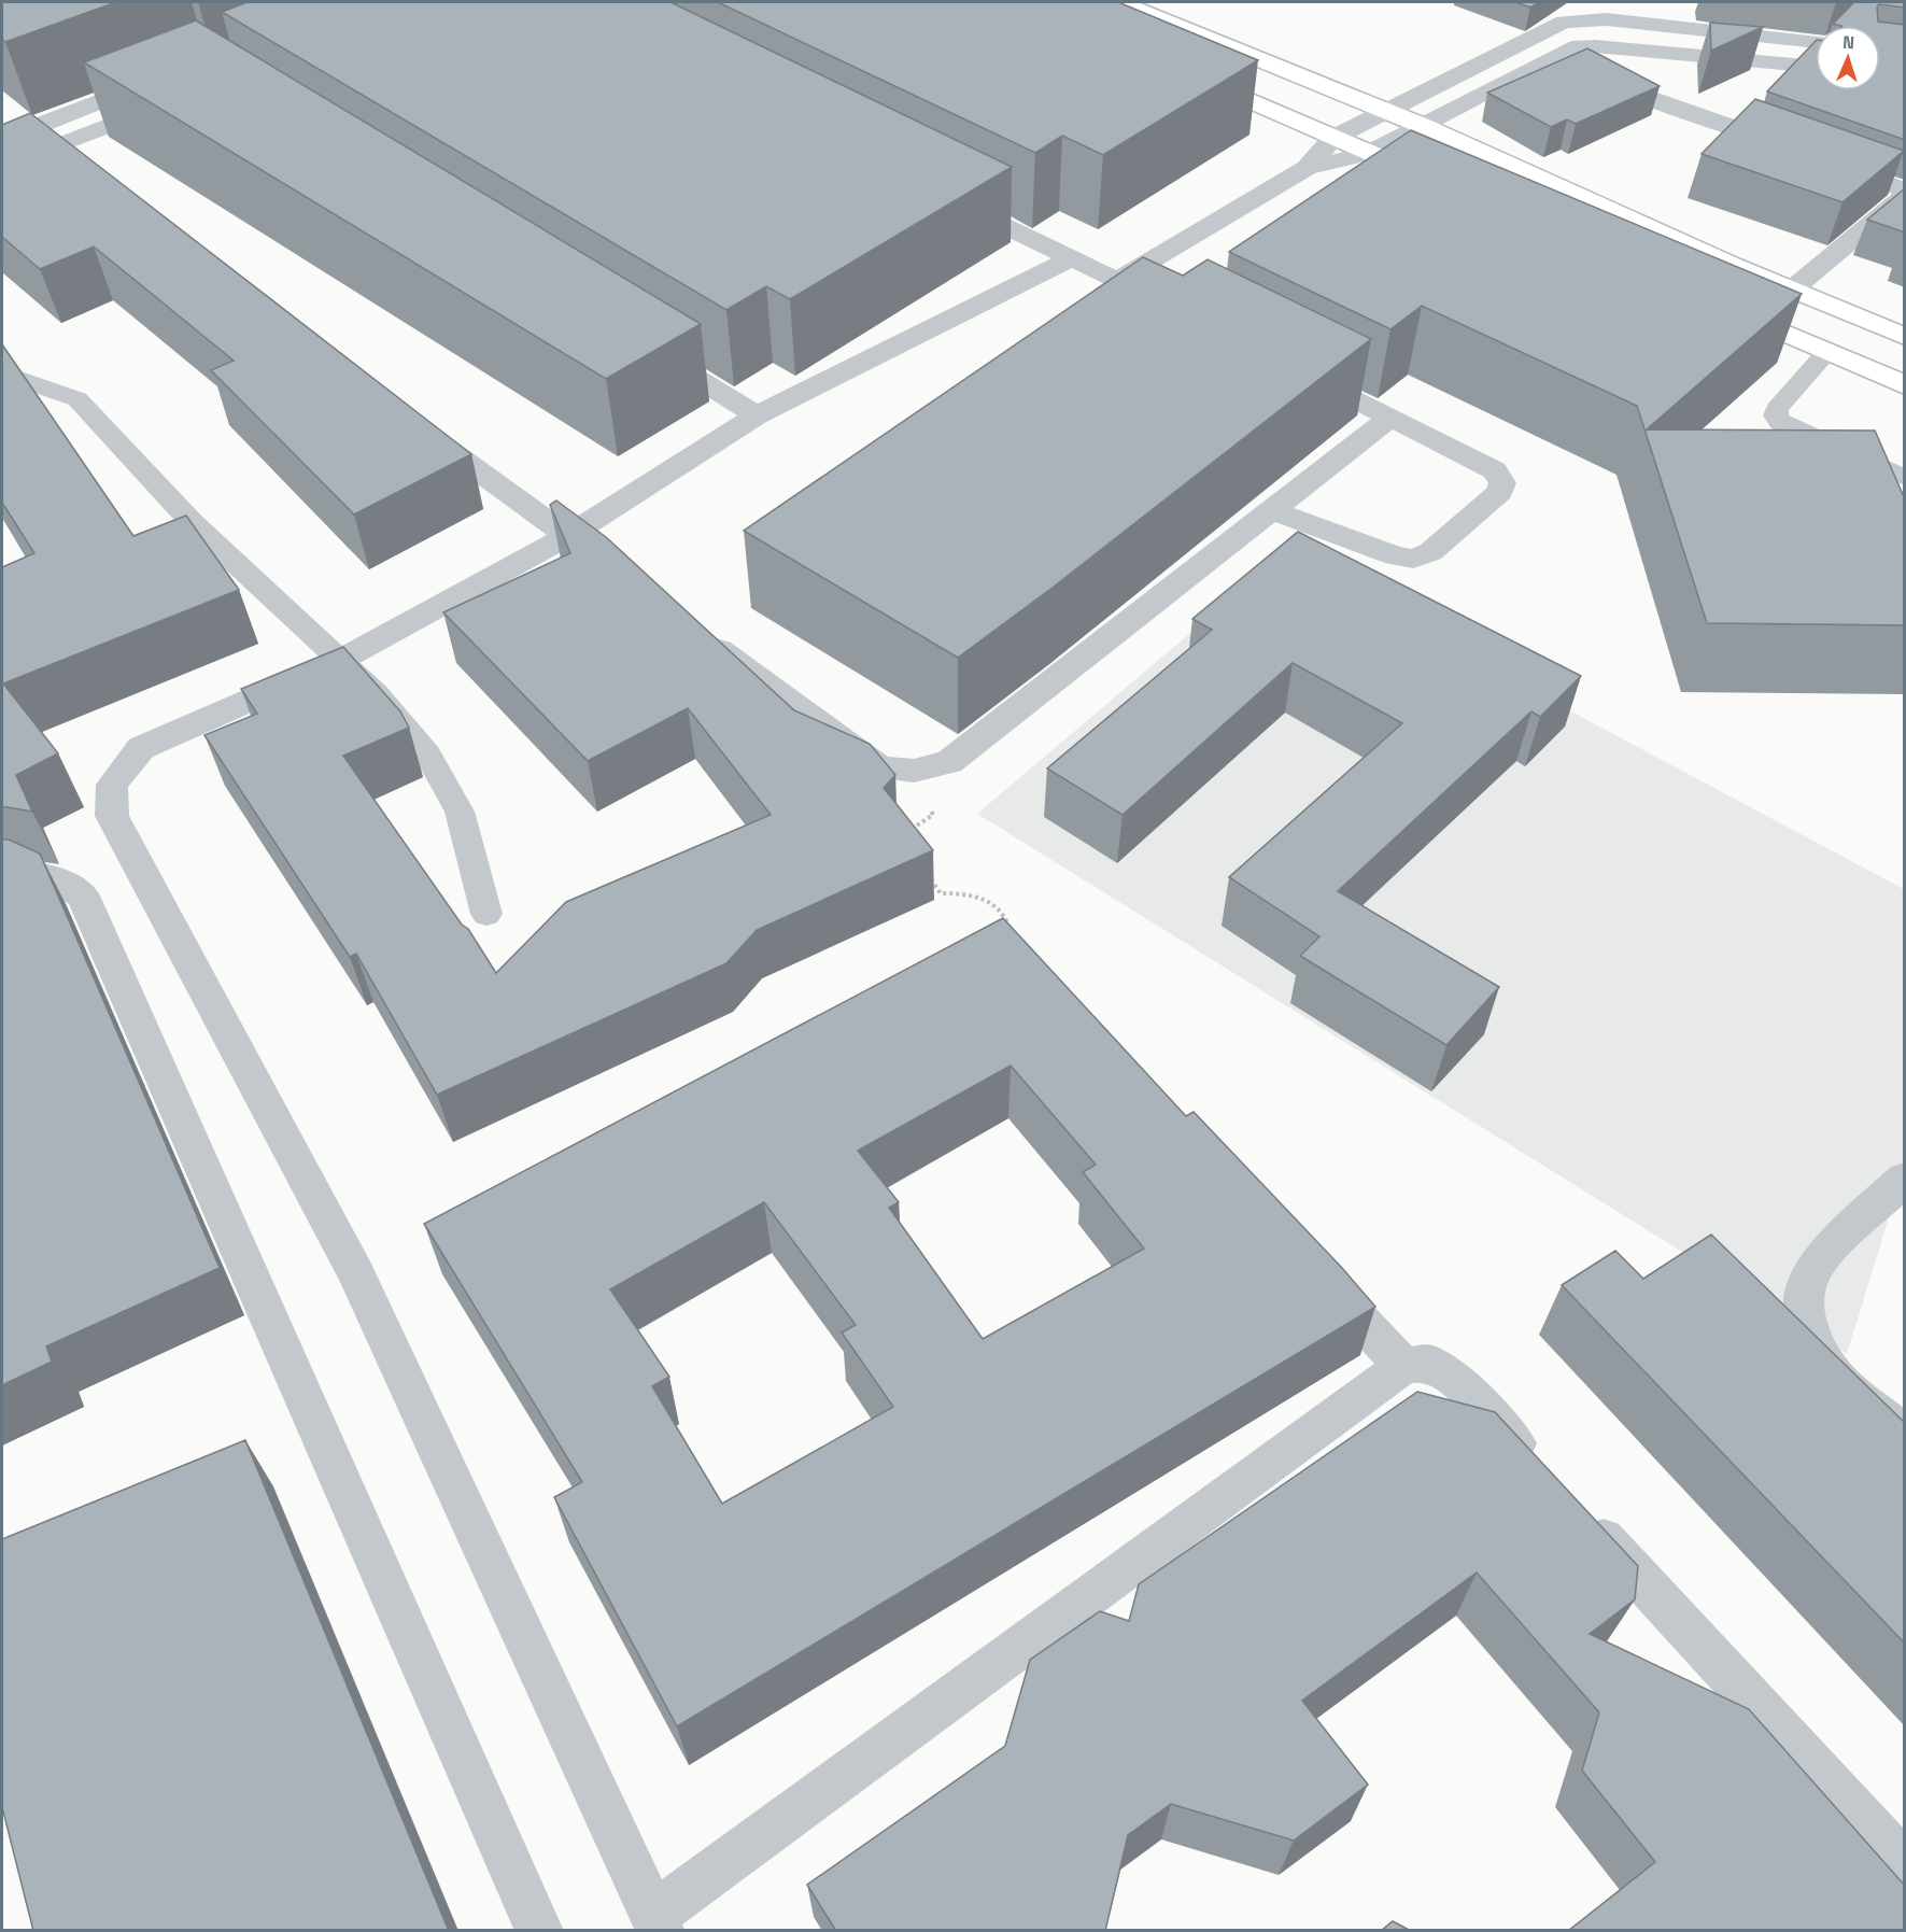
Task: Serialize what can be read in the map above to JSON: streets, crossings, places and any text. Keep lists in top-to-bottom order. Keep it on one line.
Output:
{"north":"top"}
